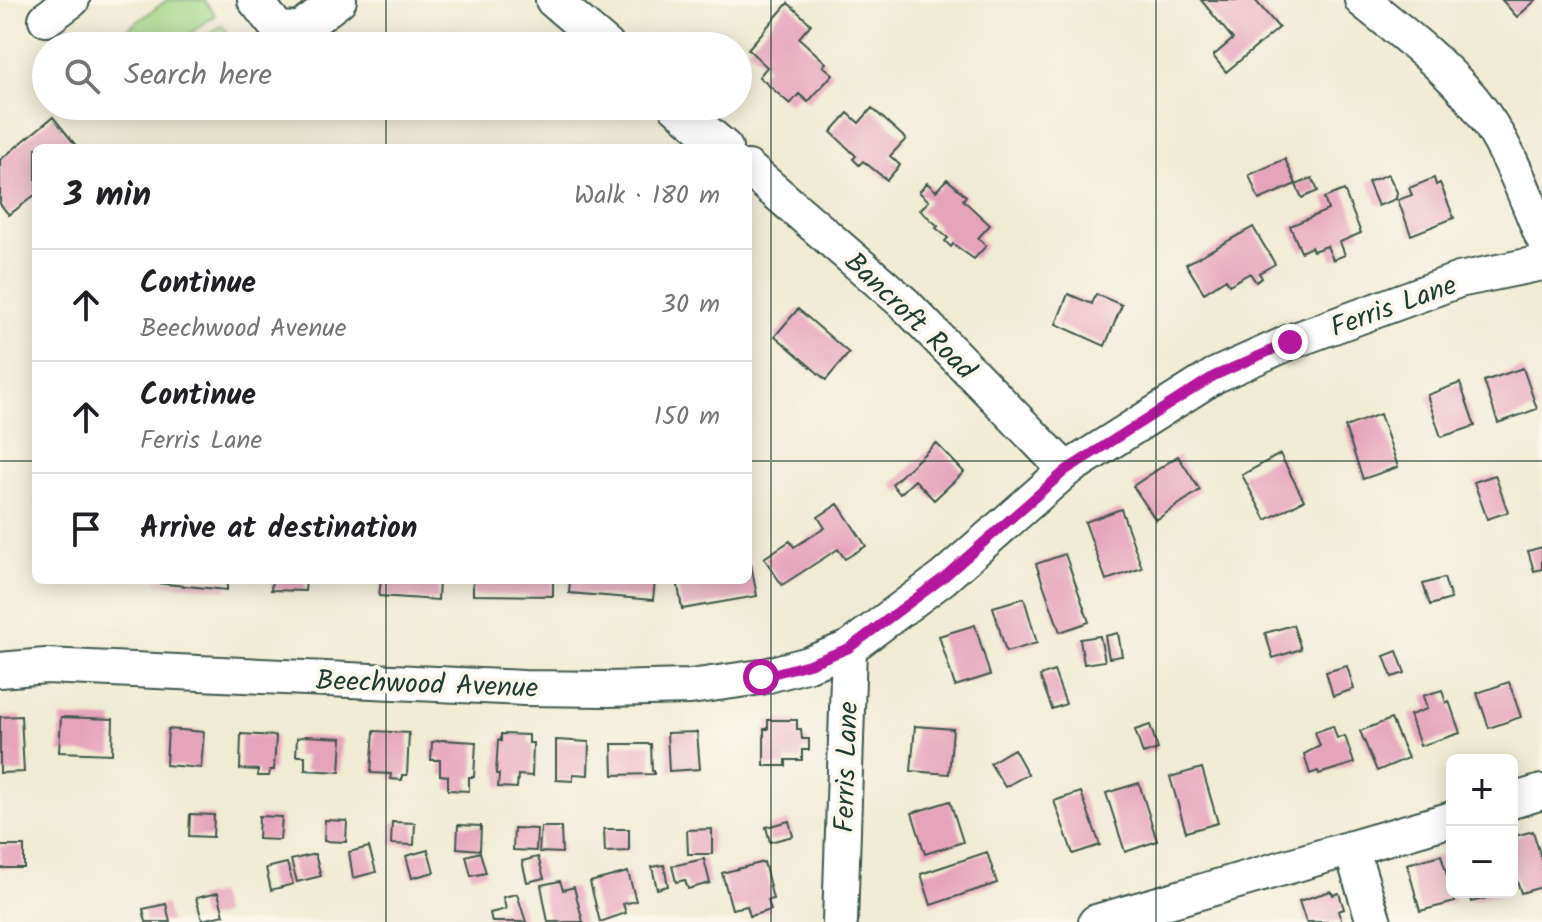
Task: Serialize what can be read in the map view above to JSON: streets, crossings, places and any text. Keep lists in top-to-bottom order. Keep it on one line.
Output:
{"streets":{"street":["Ferris Lane","Bancroft Road","Beechwood Avenue"]},"crossings":[["Ferris Lane","Bancroft Road"],["Ferris Lane","Beechwood Avenue"]],"page":{"search":"Search here","heading":["3 min","Walk · 180 m"],"list":[["Continue","Beechwood Avenue","30 m"],["Continue","Ferris Lane","150 m"],"Arrive at destination"],"map_buttons":["+","−"]}}
